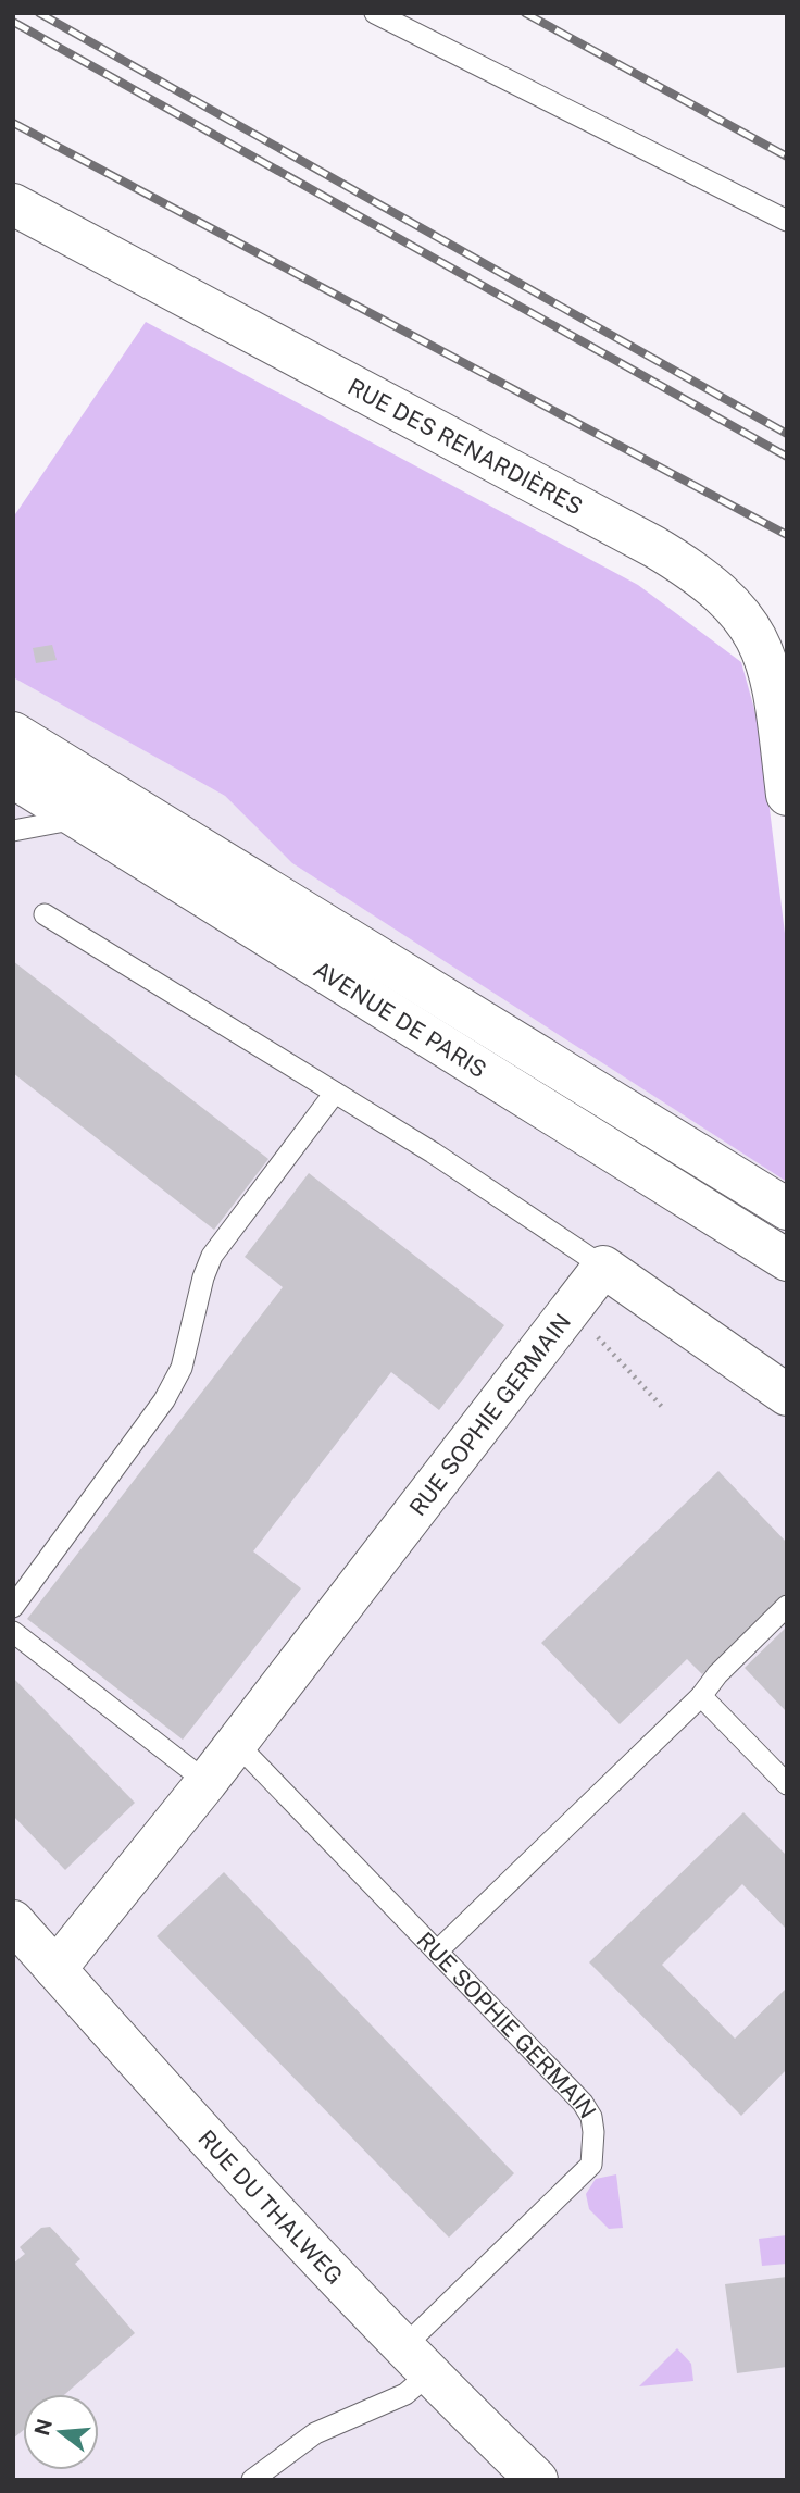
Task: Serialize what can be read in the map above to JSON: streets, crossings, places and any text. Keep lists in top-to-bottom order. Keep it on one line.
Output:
{"streets":{"street":["RUE DES RENARDIÈRES","AVENUE DE PARIS","RUE SOPHIE GERMAIN","RUE DU THALWEG"]},"crossings":[["RUE SOPHIE GERMAIN","RUE DU THALWEG"]],"north":"left"}
